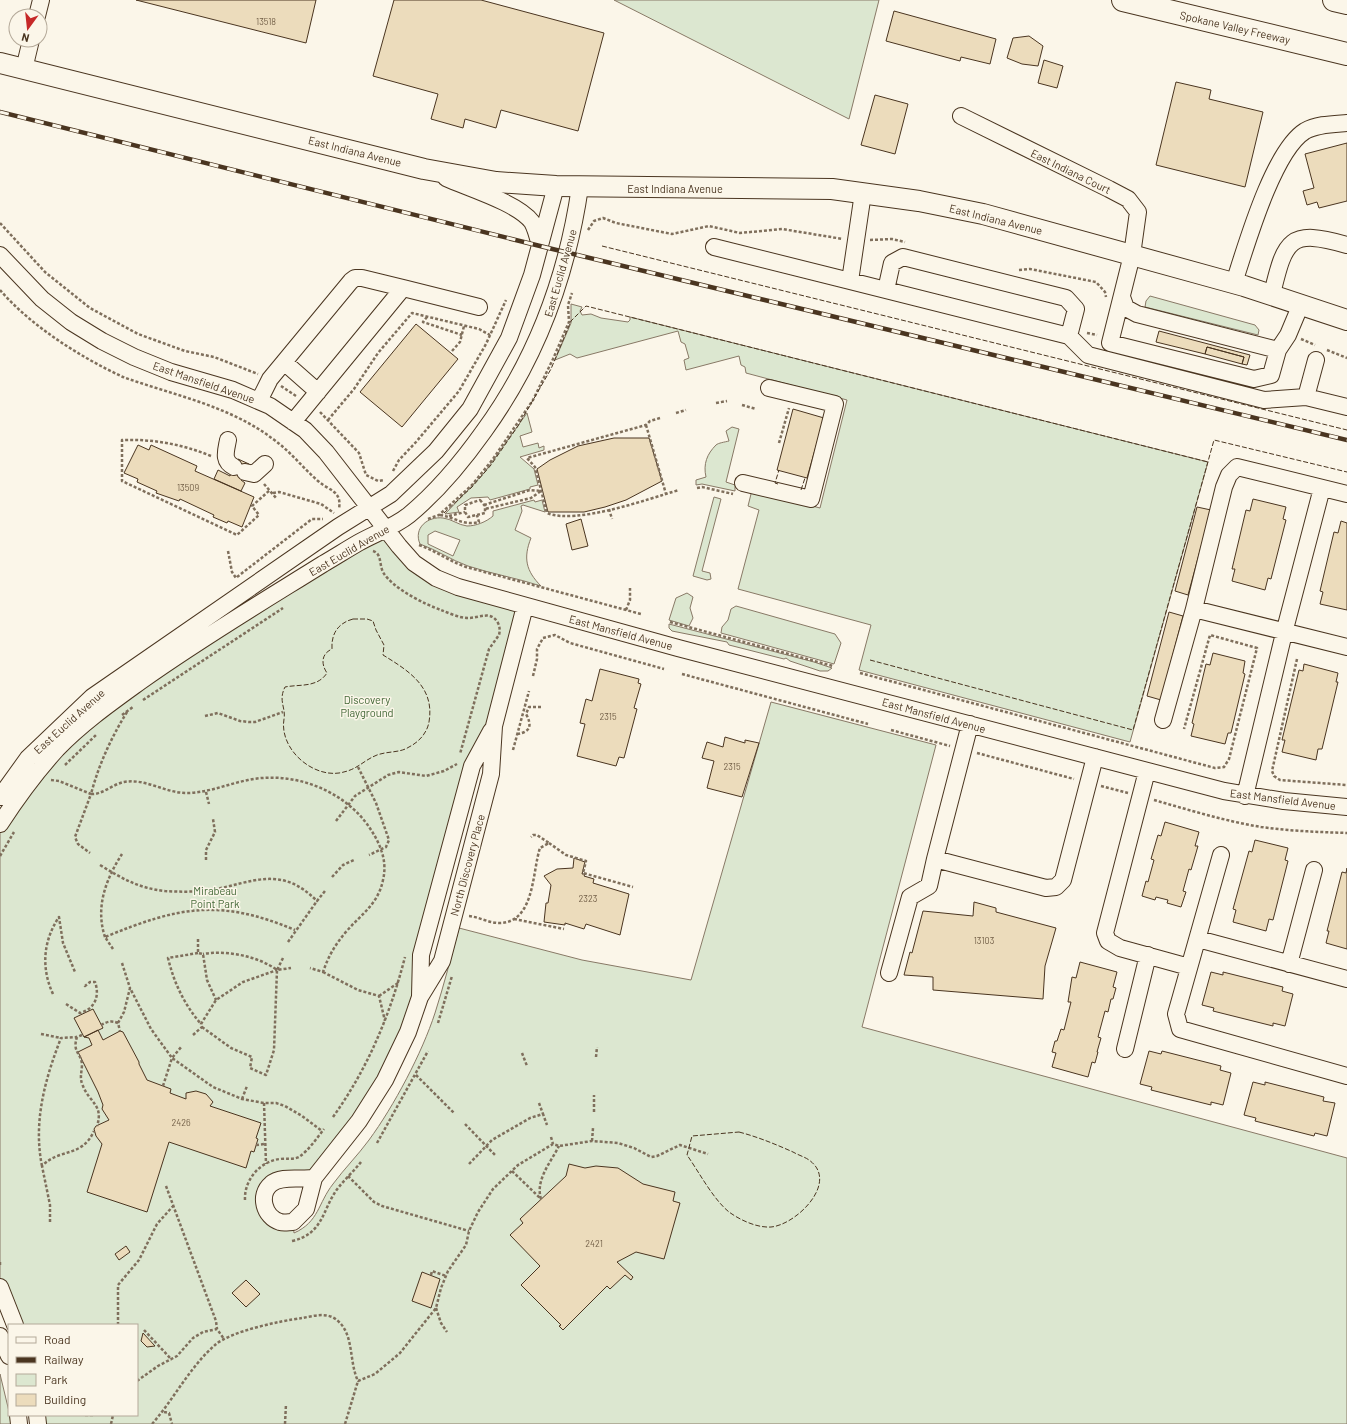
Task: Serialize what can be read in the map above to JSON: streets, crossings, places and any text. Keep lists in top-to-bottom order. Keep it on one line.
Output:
{"streets":{"highway":["Spokane Valley Freeway"],"main road":["East Indiana Avenue"],"street":["East Indiana Court","East Euclid Avenue","East Mansfield Avenue","North Discovery Place"]},"crossings":[["East Indiana Avenue","East Indiana Court"],["East Indiana Avenue","East Euclid Avenue"],["East Euclid Avenue","East Mansfield Avenue"],["East Mansfield Avenue","North Discovery Place"]],"parks":["Discovery Playground","Mirabeau Point Park"],"house_numbers":["13518","13509","2315","2315","2323","13103","2426","2421"],"legend":["Road","Railway","Park","Building"],"north":"bottom"}
